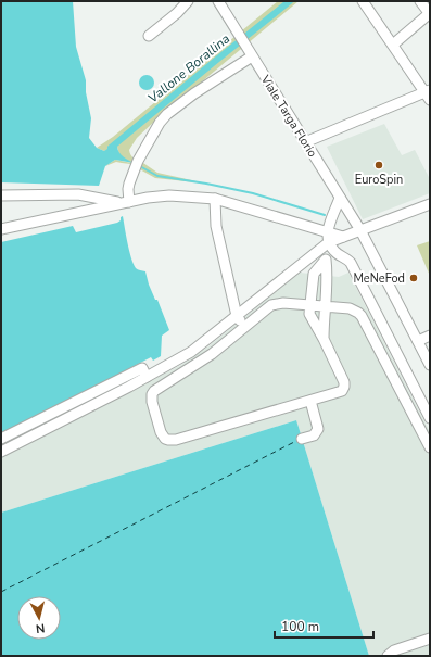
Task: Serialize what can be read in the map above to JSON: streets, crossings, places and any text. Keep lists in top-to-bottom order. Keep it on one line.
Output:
{"streets":{"street":["Viale Targa Florio"]},"water":["Vallone Borallina"],"places":["EuroSpin","MeNeFod"],"scale_bar":"100 m","north":"bottom"}
